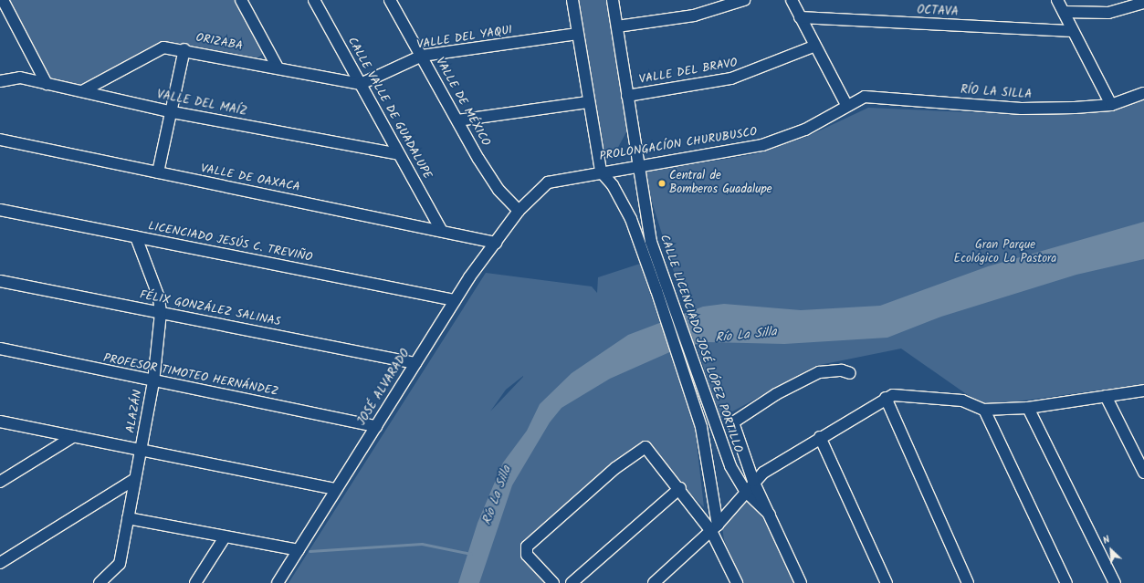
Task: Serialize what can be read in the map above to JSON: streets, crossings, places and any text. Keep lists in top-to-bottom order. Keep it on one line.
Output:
{"streets":{"street":["OCTAVA","VALLE DEL YAQUI","ORIZABA","VALLE DEL BRAVO","RÍO LA SILLA","VALLE DE MÉXICO","VALLE DEL MAÍZ","CALLE VALLE DE GUADALUPE","PROLONGACÍON CHURUBUSCO","VALLE DE OAXACA","LICENCIADO JESÚS C. TREVIÑO","FÉLIX GONZÁLEZ SALINAS","CALLE LICENCIADO JOSÉ LÓPEZ PORTILLO","PROFESOR TIMOTEO HERNÁNDEZ","JOSÉ ALVARADO","ALAZÁN"]},"crossings":[["VALLE DEL YAQUI","ORIZABA"],["VALLE DEL YAQUI","VALLE DE MÉXICO"],["VALLE DEL YAQUI","CALLE VALLE DE GUADALUPE"],["ORIZABA","VALLE DEL MAÍZ"],["ORIZABA","CALLE VALLE DE GUADALUPE"],["VALLE DEL BRAVO","CALLE LICENCIADO JOSÉ LÓPEZ PORTILLO"],["RÍO LA SILLA","PROLONGACÍON CHURUBUSCO"],["VALLE DE MÉXICO","PROLONGACÍON CHURUBUSCO"],["VALLE DE MÉXICO","JOSÉ ALVARADO"],["VALLE DEL MAÍZ","CALLE VALLE DE GUADALUPE"],["CALLE VALLE DE GUADALUPE","VALLE DE OAXACA"],["PROLONGACÍON CHURUBUSCO","CALLE LICENCIADO JOSÉ LÓPEZ PORTILLO"],["PROLONGACÍON CHURUBUSCO","JOSÉ ALVARADO"],["VALLE DE OAXACA","JOSÉ ALVARADO"],["LICENCIADO JESÚS C. TREVIÑO","JOSÉ ALVARADO"],["LICENCIADO JESÚS C. TREVIÑO","ALAZÁN"],["FÉLIX GONZÁLEZ SALINAS","JOSÉ ALVARADO"],["FÉLIX GONZÁLEZ SALINAS","ALAZÁN"],["PROFESOR TIMOTEO HERNÁNDEZ","JOSÉ ALVARADO"],["PROFESOR TIMOTEO HERNÁNDEZ","ALAZÁN"]],"water":["Río La Silla"],"parks":["Gran Parque Ecológico La Pastora"],"places":["Central de Bomberos Guadalupe"],"north":"top left"}
